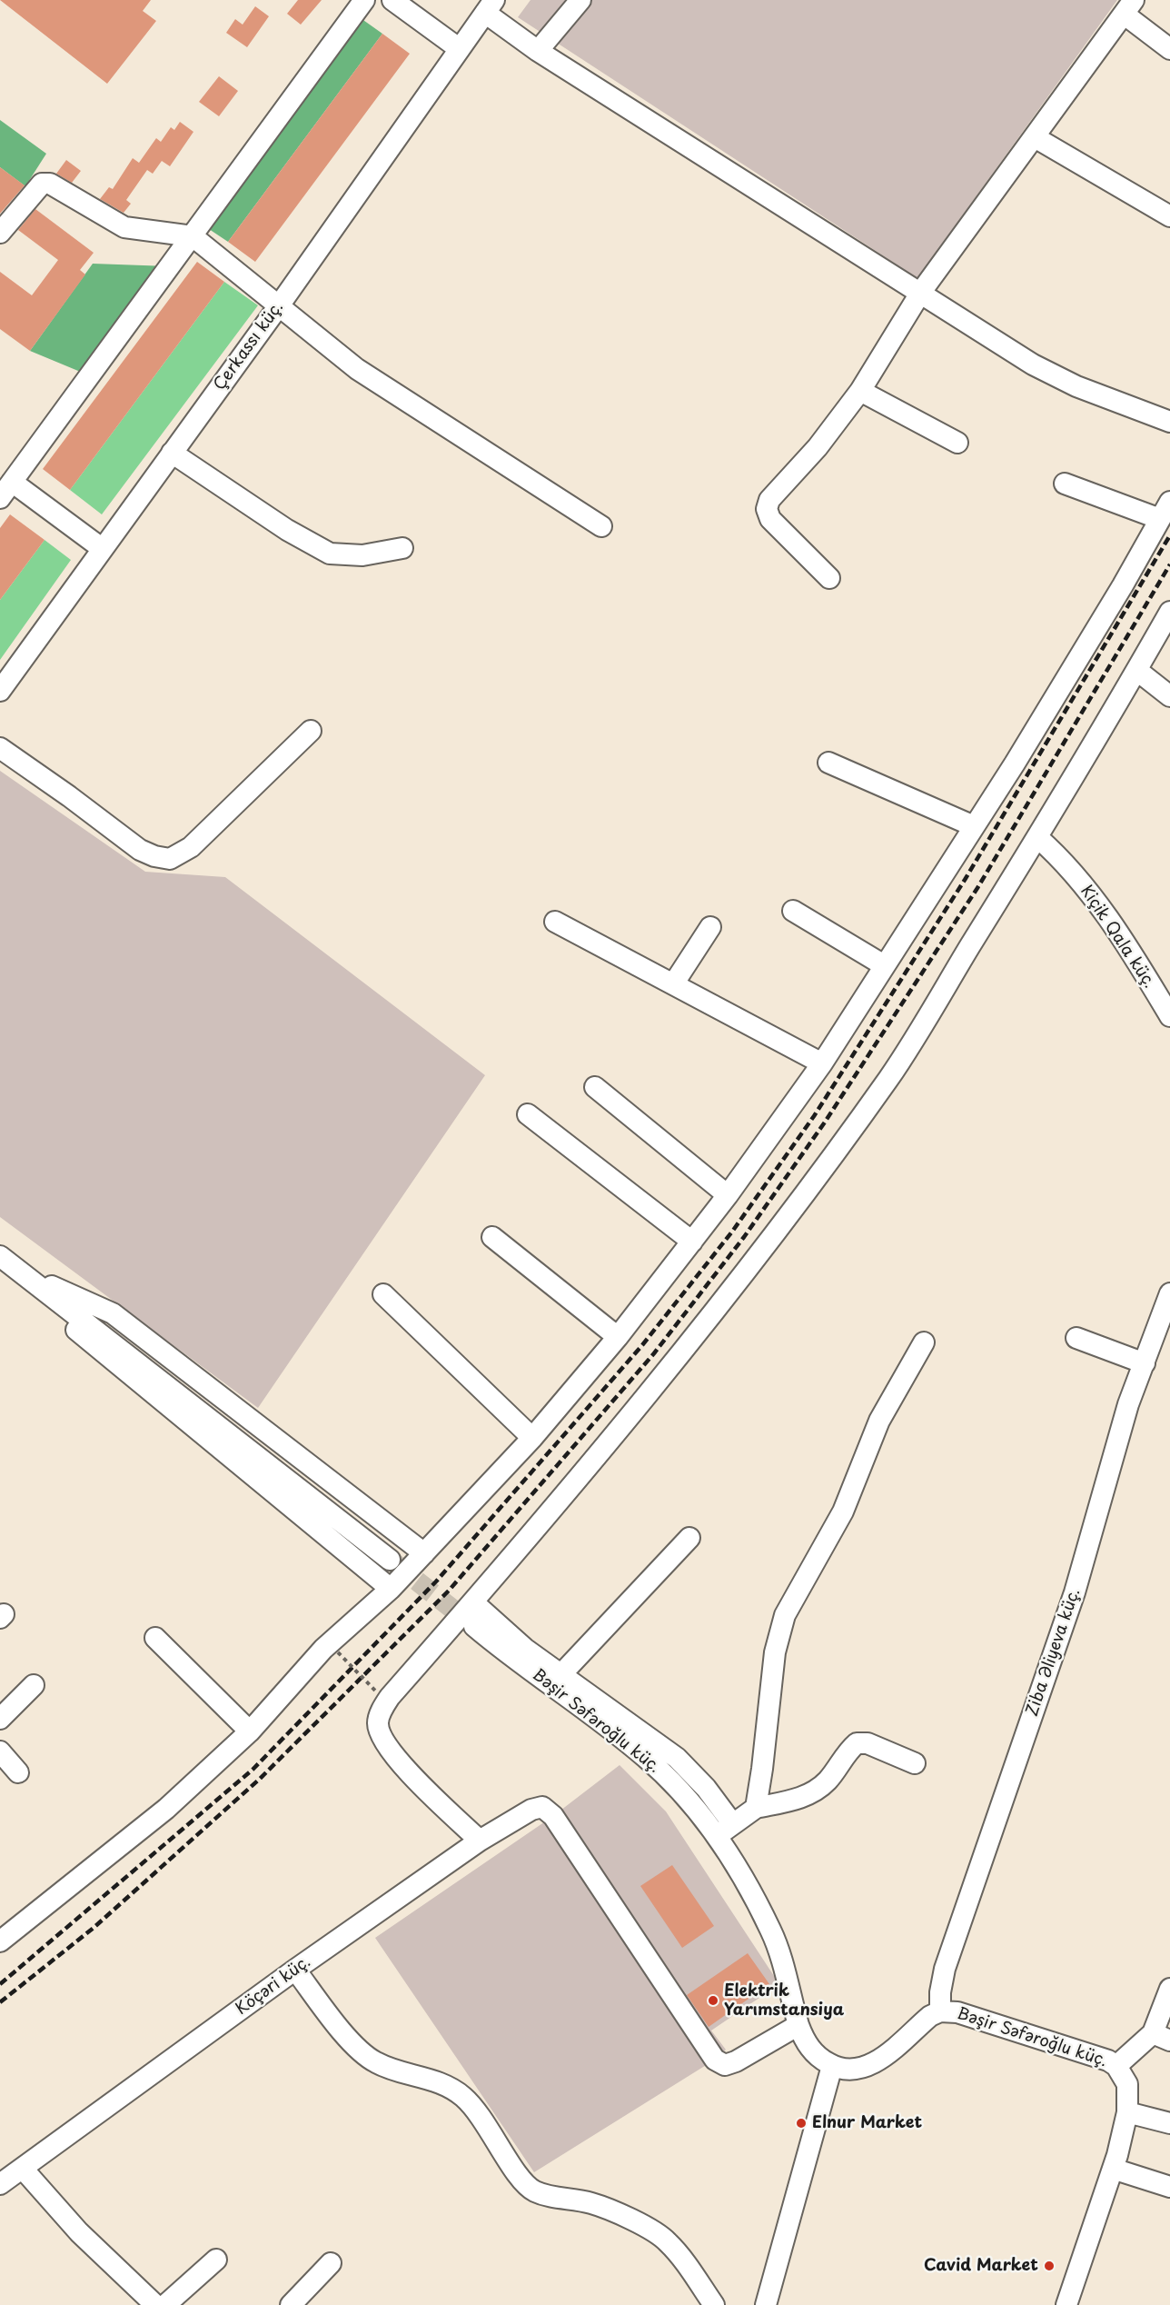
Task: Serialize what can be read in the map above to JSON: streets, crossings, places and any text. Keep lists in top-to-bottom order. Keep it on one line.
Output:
{"streets":{"street":["Çerkassı küç.","Kiçik Qala küç.","Ziba Əliyeva küç.","Bəşir Səfəroğlu küç.","Köçəri küç."]},"crossings":[["Ziba Əliyeva küç.","Bəşir Səfəroğlu küç."],["Bəşir Səfəroğlu küç.","Köçəri küç."]],"places":["Elektrik Yarımstansiya","Elnur Market","Cavid Market"]}
